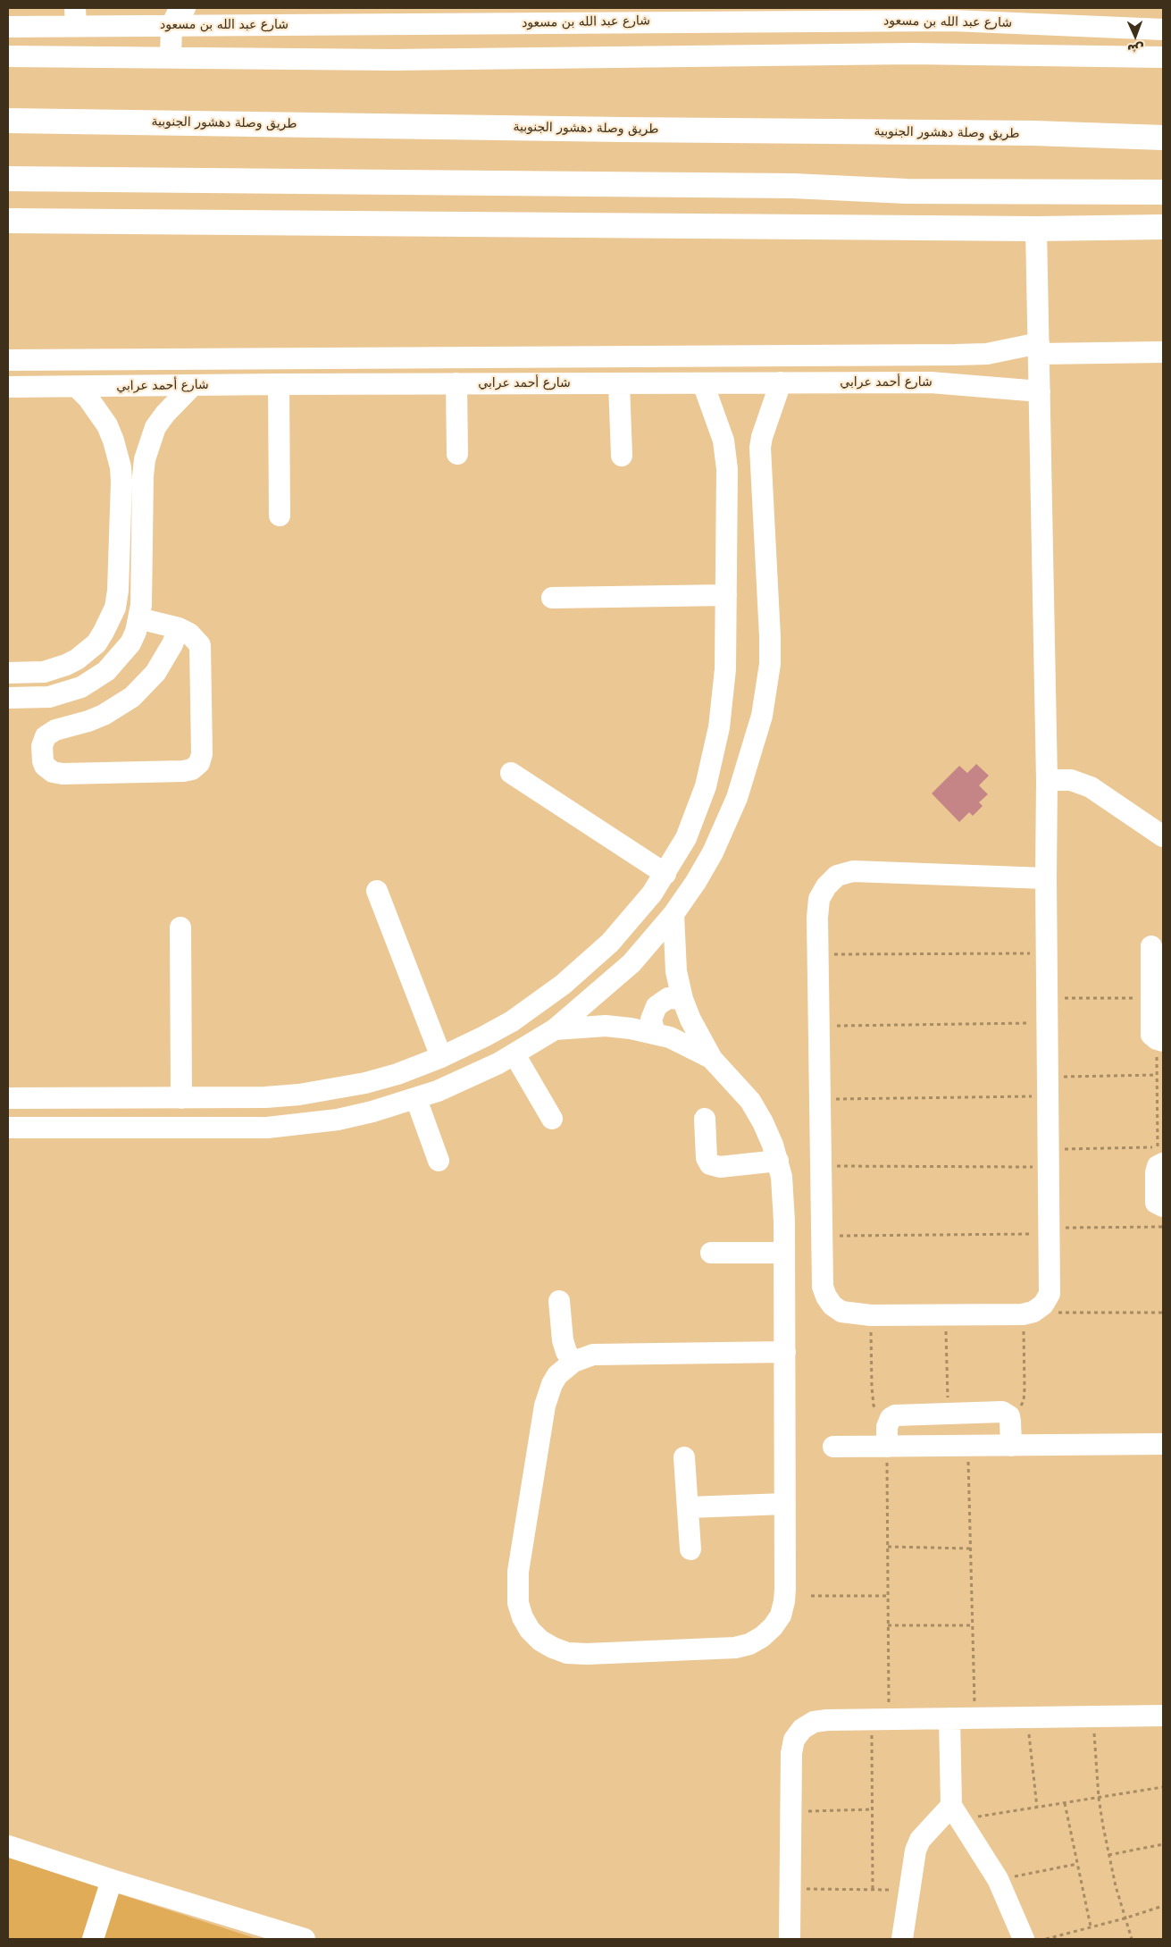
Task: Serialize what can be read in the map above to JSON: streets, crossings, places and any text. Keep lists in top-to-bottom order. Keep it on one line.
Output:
{"streets":{"highway":["طريق وصلة دهشور الجنوبية"],"street":["شارع عبد الله بن مسعود","شارع أحمد عرابي"]},"north":"bottom"}
